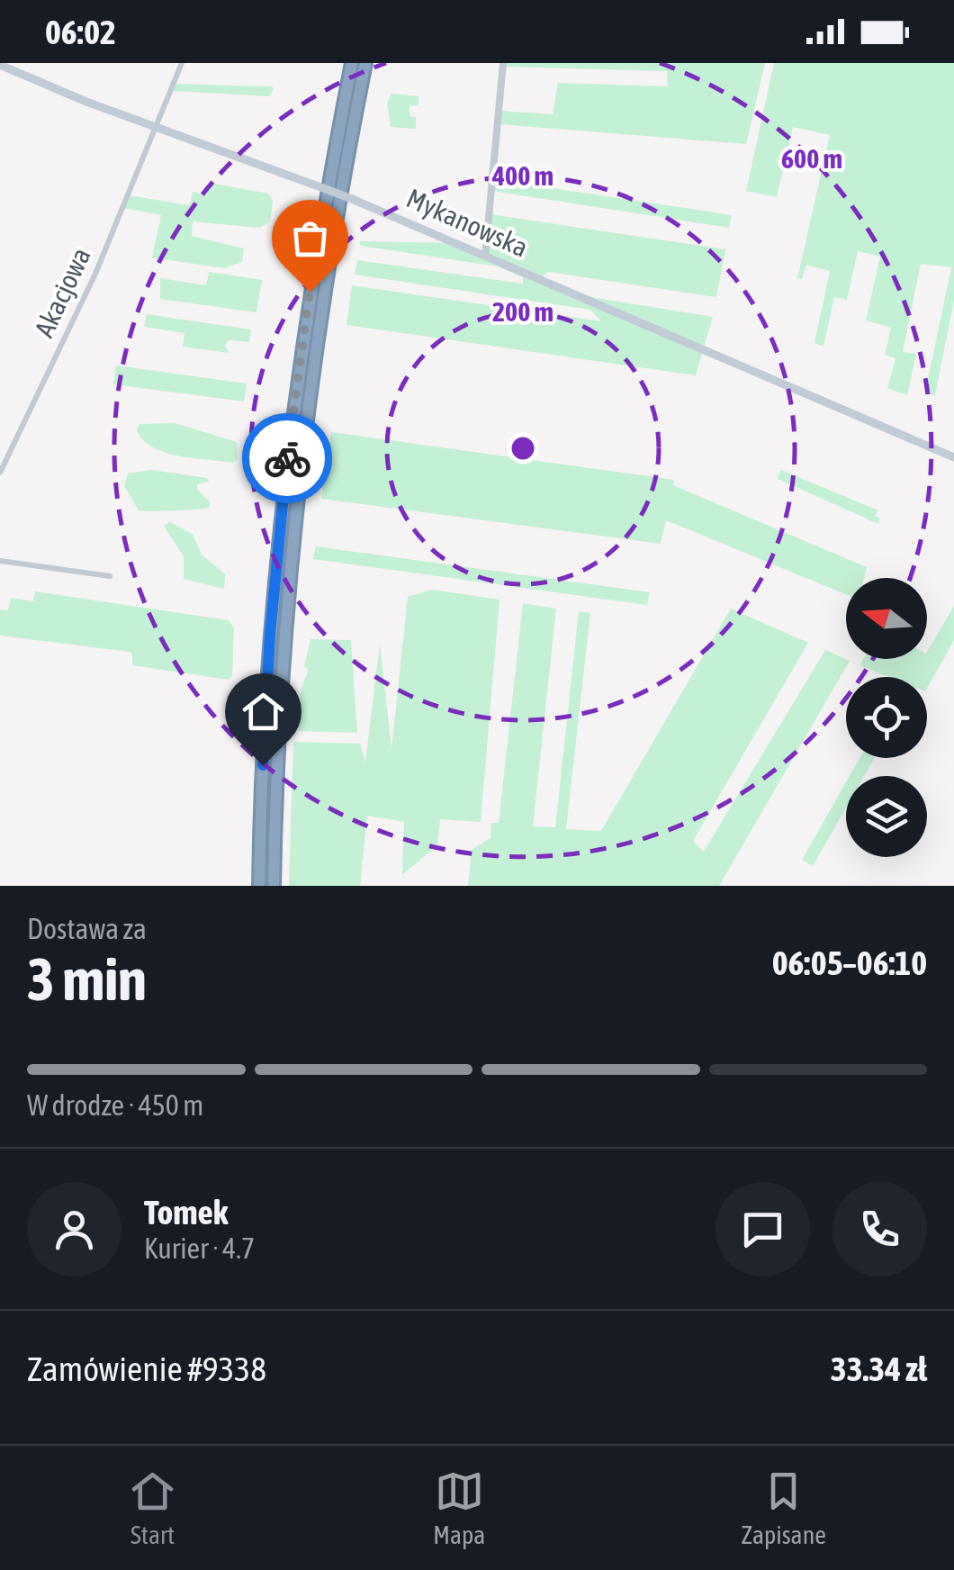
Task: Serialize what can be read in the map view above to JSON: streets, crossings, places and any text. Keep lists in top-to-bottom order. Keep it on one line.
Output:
{"streets":{"main road":["Mykanowska"],"street":["Akacjowa"]},"crossings":[["Mykanowska","Akacjowa"]],"north":"left","page":{"status":"06:02","heading":["3 min","Dostawa za","06:05–06:10"],"panel":["Tomek","Kurier · 4.7","Zamówienie #9338","33.34 zł"],"bar":"W drodze · 450 m","tabs":["Start","Mapa","Zapisane"]},"rings":["600 m","400 m","200 m"]}
